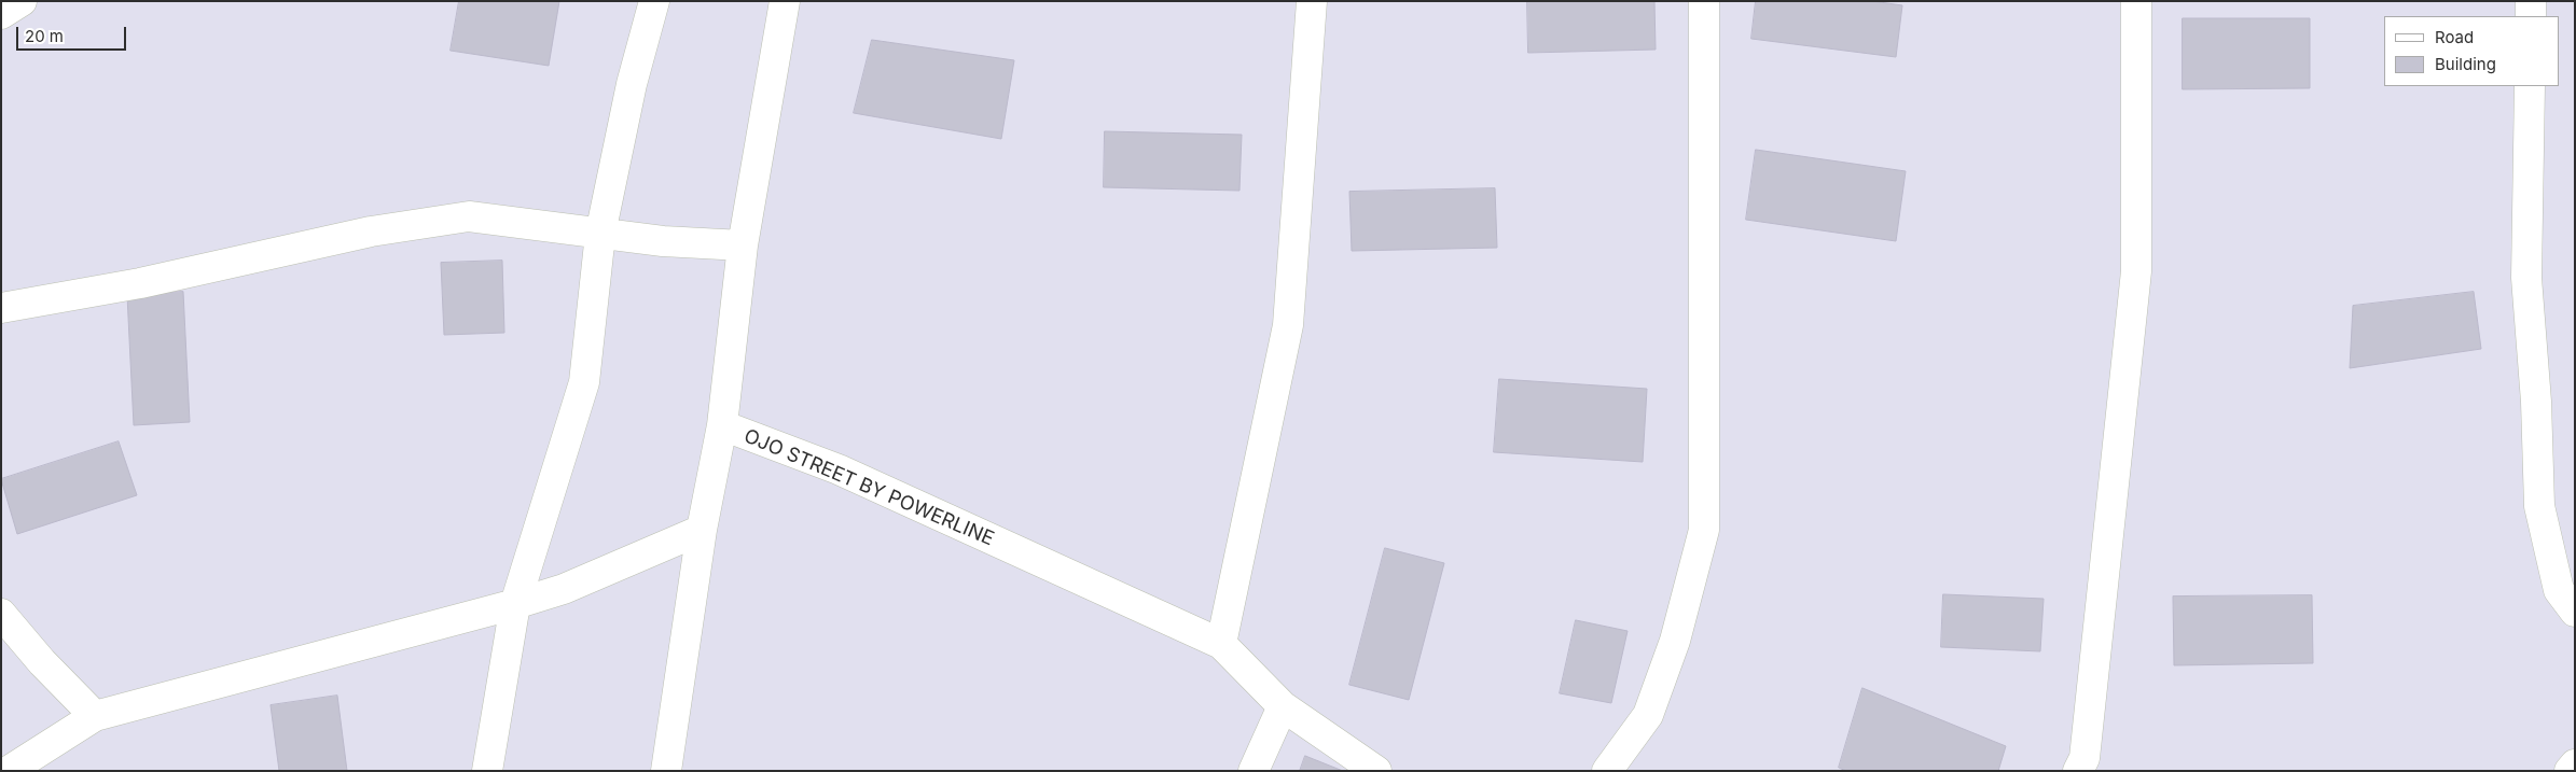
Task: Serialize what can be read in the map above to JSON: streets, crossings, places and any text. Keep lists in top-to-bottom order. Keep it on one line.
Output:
{"streets":{"street":["OJO STREET BY POWERLINE"]},"legend":["Road","Building"],"scale_bar":"20 m"}
